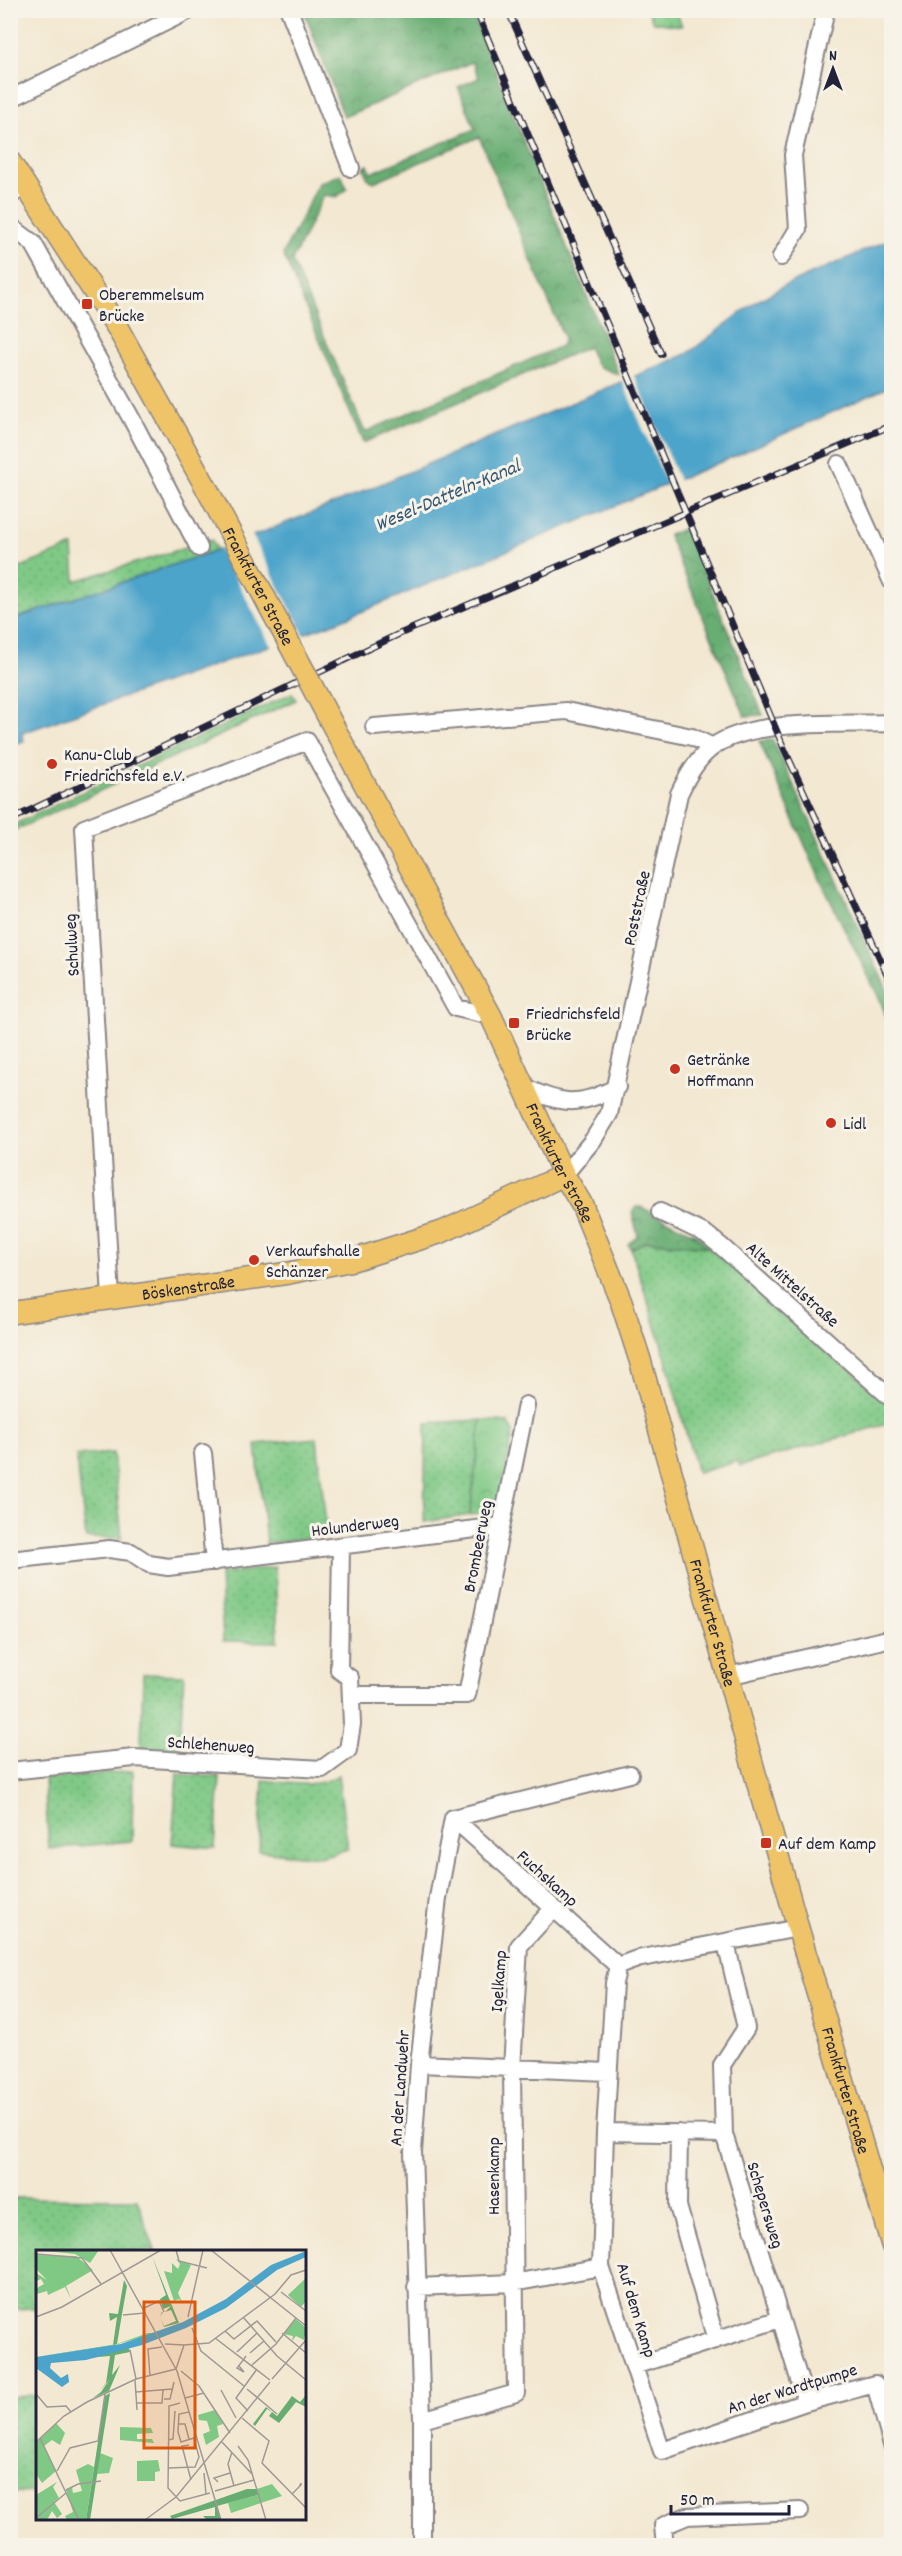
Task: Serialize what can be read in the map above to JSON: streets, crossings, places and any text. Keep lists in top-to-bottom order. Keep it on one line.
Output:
{"streets":{"main road":["Frankfurter Straße","Böskenstraße"],"street":["Poststraße","Schulweg","Alte Mittelstraße","Holunderweg","Brombeerweg","Schlehenweg","Fuchskamp","Igelkamp","An der Landwehr","Hasenkamp","Schepersweg","Auf dem Kamp","An der Wardtpumpe"]},"crossings":[["Frankfurter Straße","Poststraße"],["Frankfurter Straße","Schulweg"],["Frankfurter Straße","Böskenstraße"],["Poststraße","Böskenstraße"],["Schulweg","Böskenstraße"],["Holunderweg","Brombeerweg"],["Holunderweg","Schlehenweg"],["Brombeerweg","Schlehenweg"],["Fuchskamp","Igelkamp"],["Fuchskamp","An der Landwehr"],["Fuchskamp","Auf dem Kamp"],["Igelkamp","Hasenkamp"],["An der Landwehr","Hasenkamp"],["Schepersweg","An der Wardtpumpe"],["Auf dem Kamp","An der Wardtpumpe"]],"water":["Wesel-Datteln-Kanal"],"places":{"transit":["Oberemmelsum Brücke","Friedrichsfeld Brücke","Auf dem Kamp"],"other":["Kanu-Club Friedrichsfeld e.V.","Getränke Hoffmann","Lidl","Verkaufshalle Schänzer"]},"scale_bar":"50 m","north":"top"}
